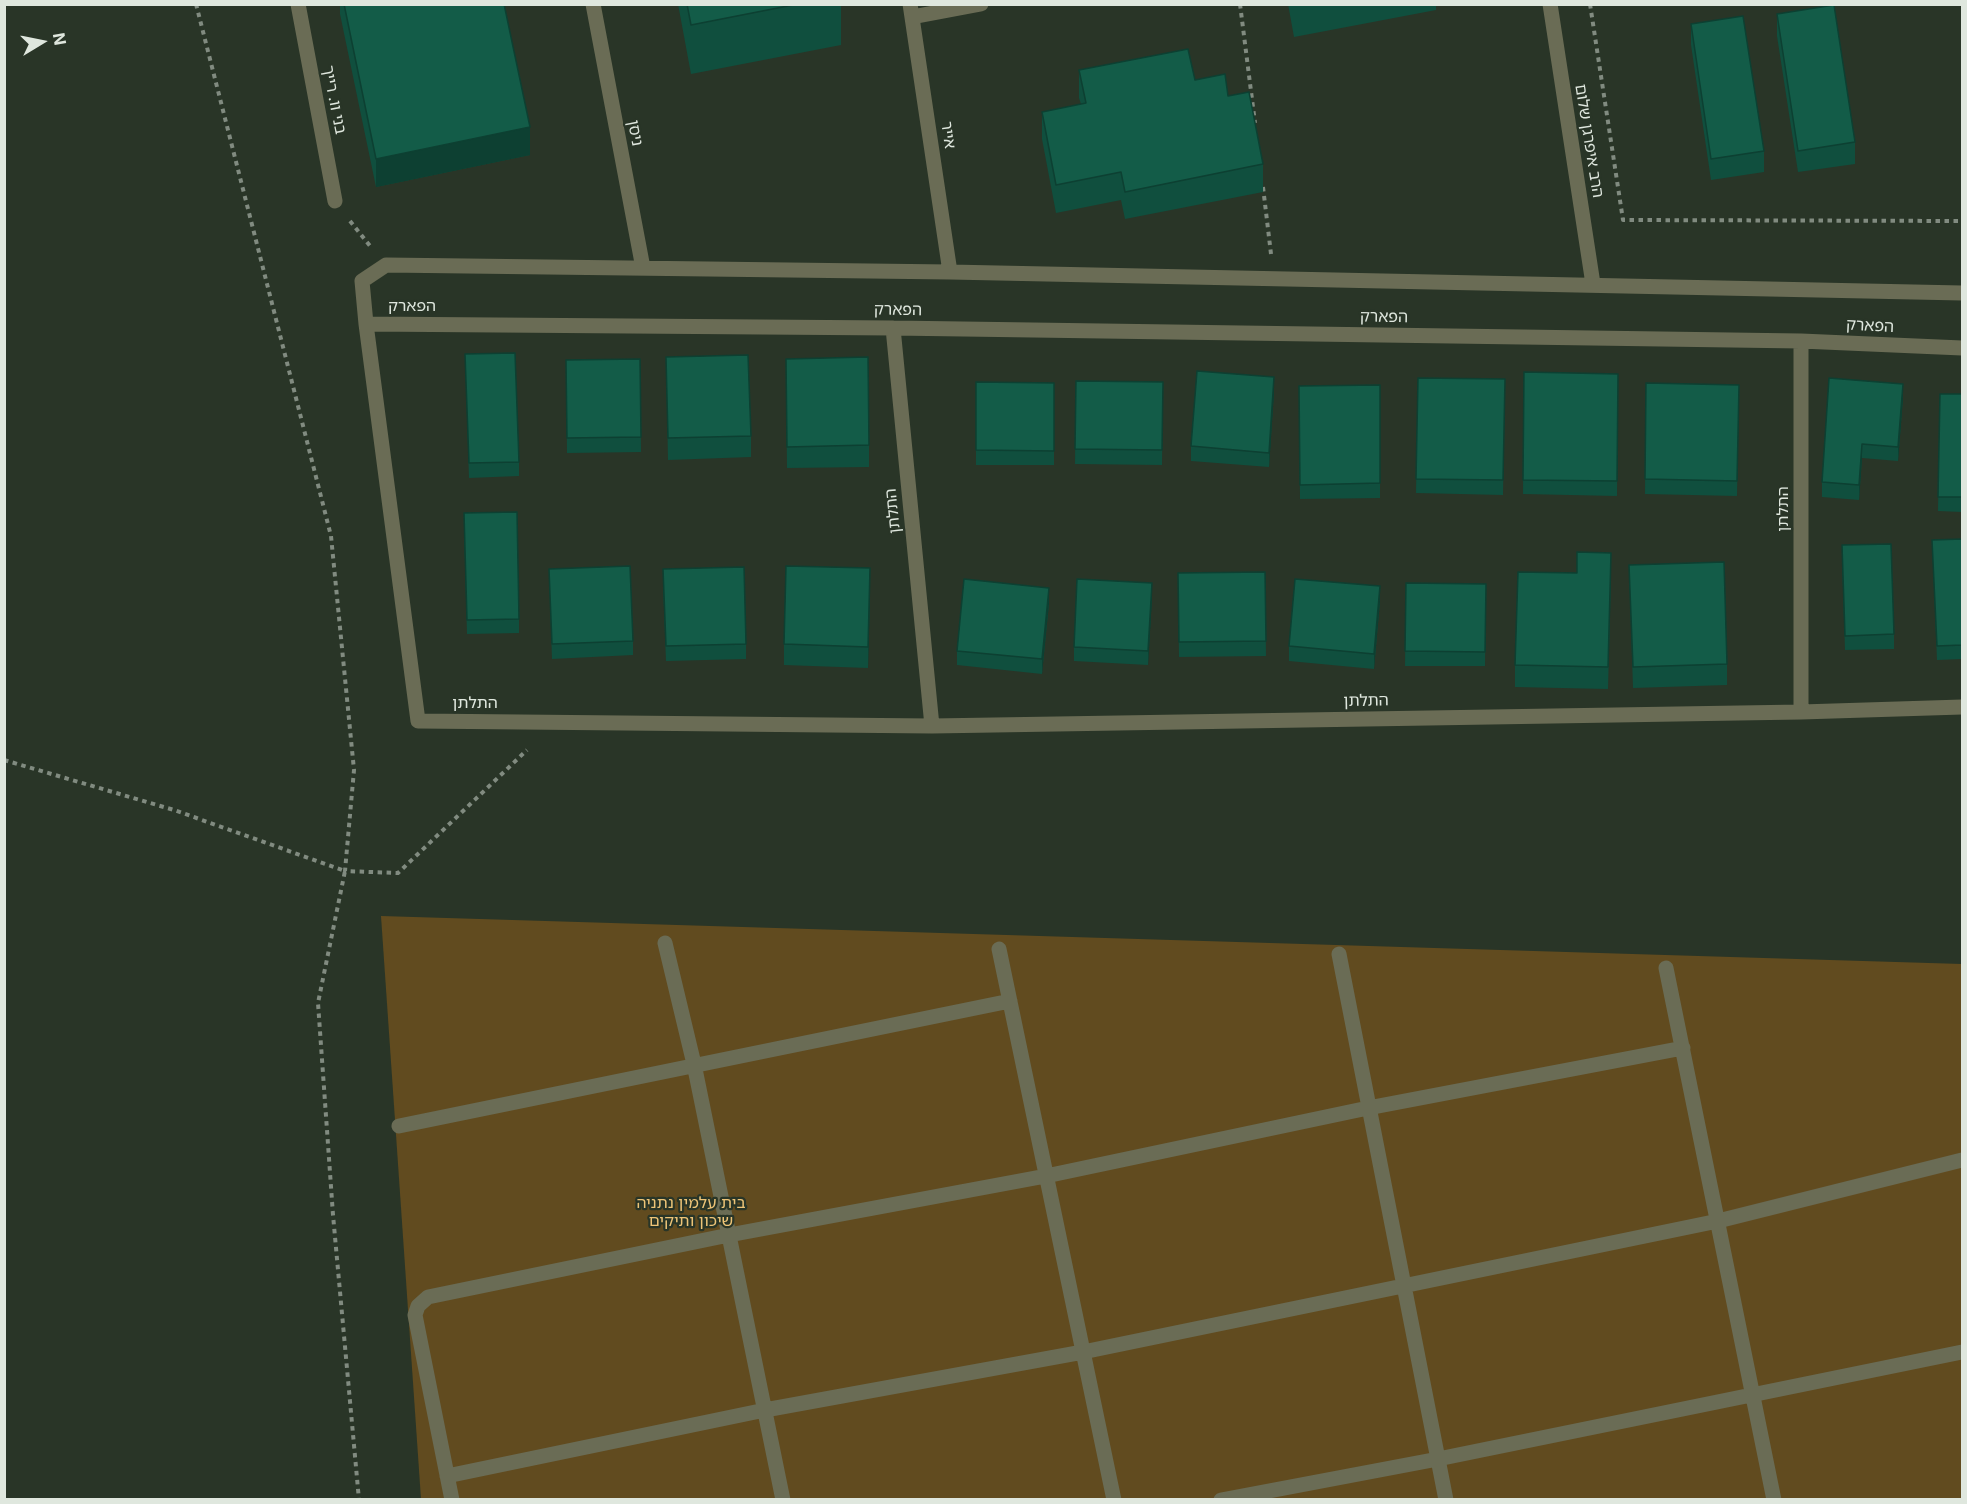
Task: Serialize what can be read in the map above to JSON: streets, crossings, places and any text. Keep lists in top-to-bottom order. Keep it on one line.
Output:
{"streets":{"street":["בני וו. רייך","ניסן","אייר","הרב איפרגן שלום","הפארק","התלתן"]},"crossings":[["הפארק","התלתן"]],"parks":["בית עלמין נתניה שיכון ותיקים"],"north":"right"}
